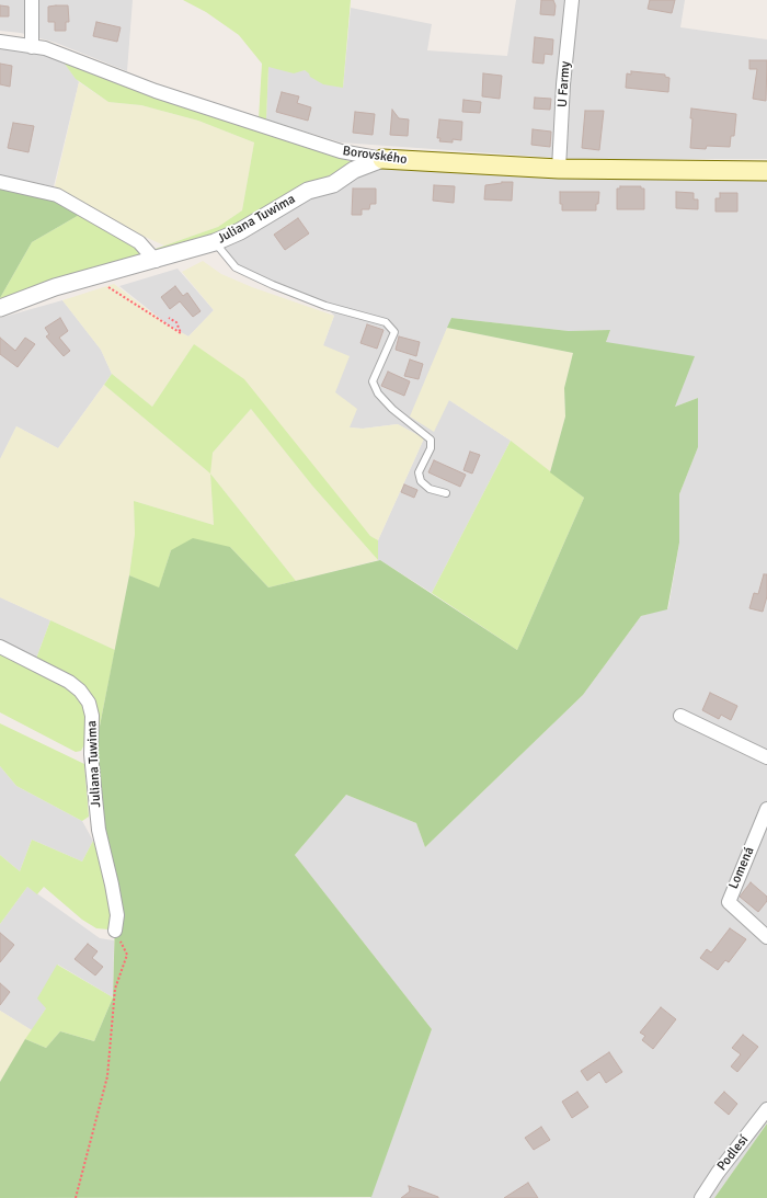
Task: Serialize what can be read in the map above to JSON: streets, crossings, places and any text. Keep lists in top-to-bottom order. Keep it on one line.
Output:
{"streets":{"main road":["Borovského"],"street":["U Farmy","Juliana Tuwima","Lomená","Podlesí"]},"crossings":[["U Farmy","Borovského"],["Borovského","Juliana Tuwima"]]}
